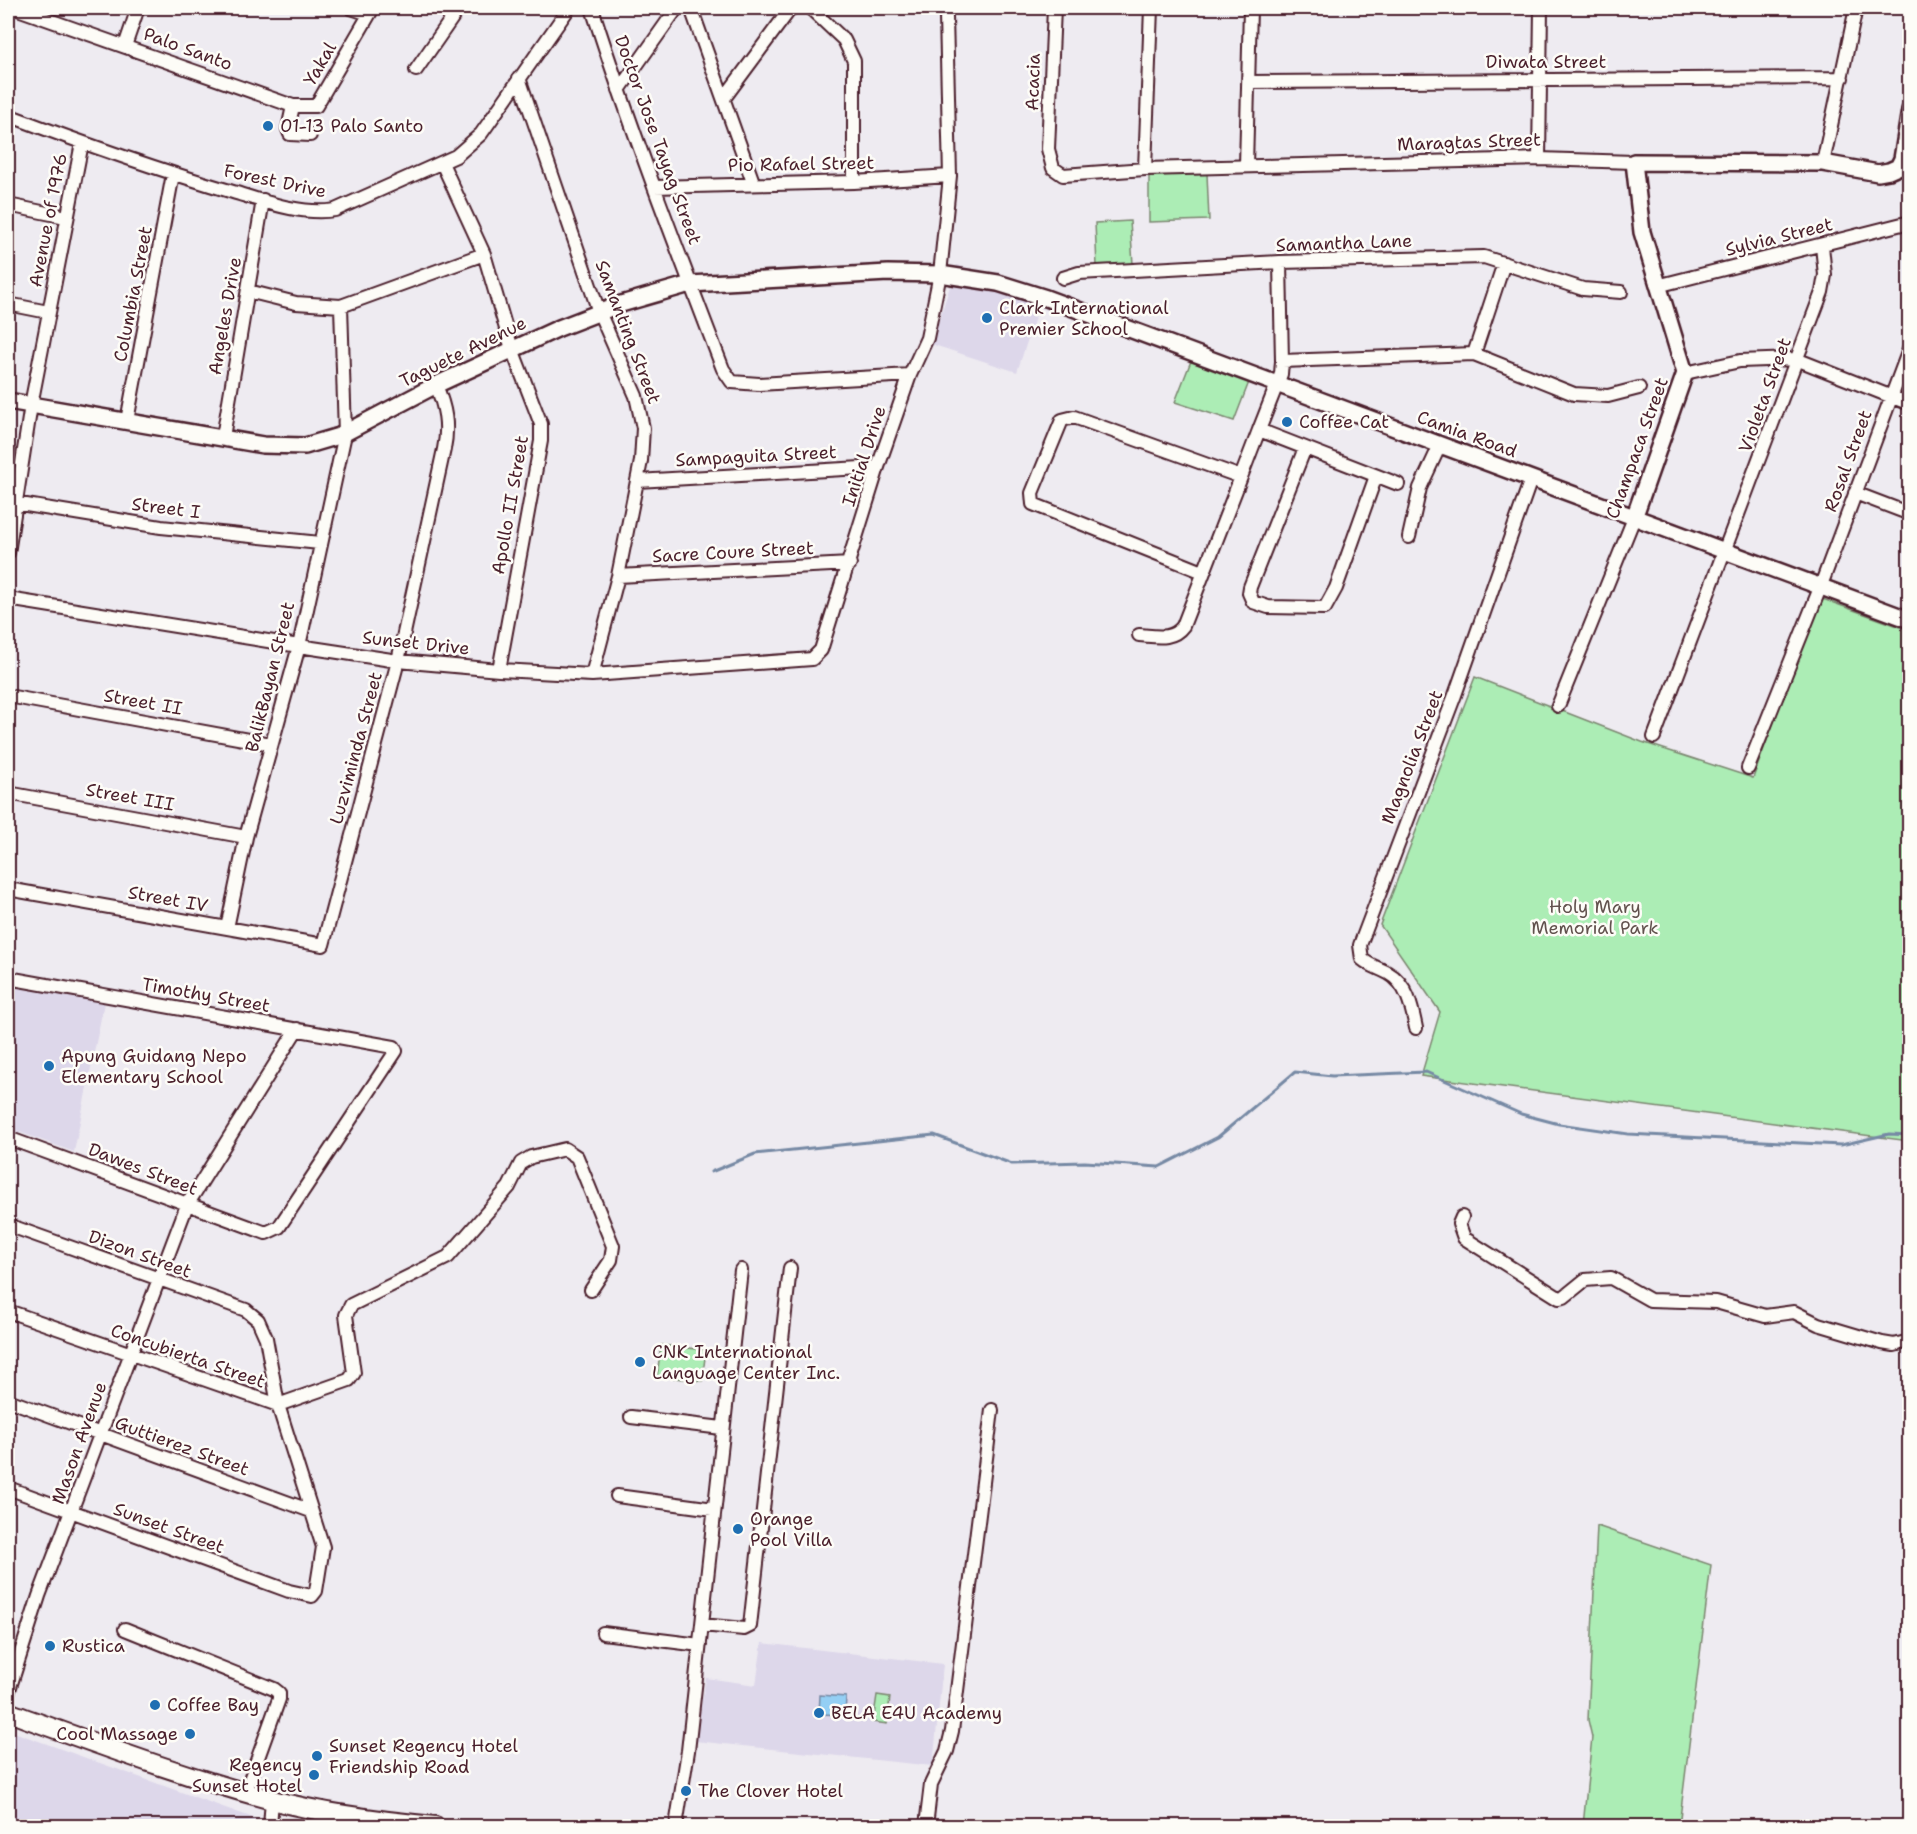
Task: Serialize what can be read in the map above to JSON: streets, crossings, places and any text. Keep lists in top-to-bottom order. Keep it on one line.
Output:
{"streets":{"street":["Palo Santo","Diwata Street","Yakal","Acacia","Doctor Jose Tayag Street","Maragtas Street","Pio Rafael Street","Forest Drive","Avenue of 1976","Sylvia Street","Samantha Lane","Columbia Street","Angeles Drive","Samanting Street","Taguete Avenue","Violeta Street","Camia Road","Champaca Street","Sampaguita Street","Initial Drive","Rosal Street","Apollo II Street","Street I","Sacre Coure Street","Sunset Drive","BalikBayan Street","Street II","Luzviminda Street","Magnolia Street","Street III","Street IV","Timothy Street","Dawes Street","Dizon Street","Concubierta Street","Mason Avenue","Guttierez Street","Sunset Street"]},"crossings":[["Palo Santo","Yakal"],["Acacia","Maragtas Street"],["Doctor Jose Tayag Street","Pio Rafael Street"],["Doctor Jose Tayag Street","Taguete Avenue"],["Doctor Jose Tayag Street","Initial Drive"],["Maragtas Street","Champaca Street"],["Pio Rafael Street","Initial Drive"],["Forest Drive","Avenue of 1976"],["Forest Drive","Columbia Street"],["Forest Drive","Angeles Drive"],["Forest Drive","Samanting Street"],["Forest Drive","Apollo II Street"],["Avenue of 1976","Taguete Avenue"],["Avenue of 1976","Street I"],["Sylvia Street","Violeta Street"],["Sylvia Street","Champaca Street"],["Columbia Street","Taguete Avenue"],["Angeles Drive","Taguete Avenue"],["Samanting Street","Taguete Avenue"],["Samanting Street","Sampaguita Street"],["Samanting Street","Sacre Coure Street"],["Samanting Street","Sunset Drive"],["Taguete Avenue","Camia Road"],["Taguete Avenue","Initial Drive"],["Taguete Avenue","Apollo II Street"],["Taguete Avenue","BalikBayan Street"],["Taguete Avenue","Luzviminda Street"],["Violeta Street","Camia Road"],["Camia Road","Champaca Street"],["Camia Road","Initial Drive"],["Camia Road","Rosal Street"],["Camia Road","Magnolia Street"],["Sampaguita Street","Initial Drive"],["Initial Drive","Sacre Coure Street"],["Initial Drive","Sunset Drive"],["Apollo II Street","Sunset Drive"],["Street I","BalikBayan Street"],["Sunset Drive","BalikBayan Street"],["Sunset Drive","Luzviminda Street"],["BalikBayan Street","Street II"],["BalikBayan Street","Street III"],["BalikBayan Street","Street IV"],["Luzviminda Street","Street IV"],["Timothy Street","Dawes Street"],["Timothy Street","Mason Avenue"],["Dawes Street","Mason Avenue"],["Dizon Street","Concubierta Street"],["Dizon Street","Mason Avenue"],["Concubierta Street","Mason Avenue"],["Mason Avenue","Guttierez Street"],["Mason Avenue","Sunset Street"],["Guttierez Street","Sunset Street"]],"parks":["Holy Mary Memorial Park"],"places":["01-13 Palo Santo","Clark International Premier School","Coffee Cat","Apung Guidang Nepo Elementary School","CNK International Language Center Inc.","Orange Pool Villa","Rustica","Coffee Bay","BELA E4U Academy","Cool Massage","Sunset Regency Hotel Friendship Road","Regency Sunset Hotel","The Clover Hotel"]}
